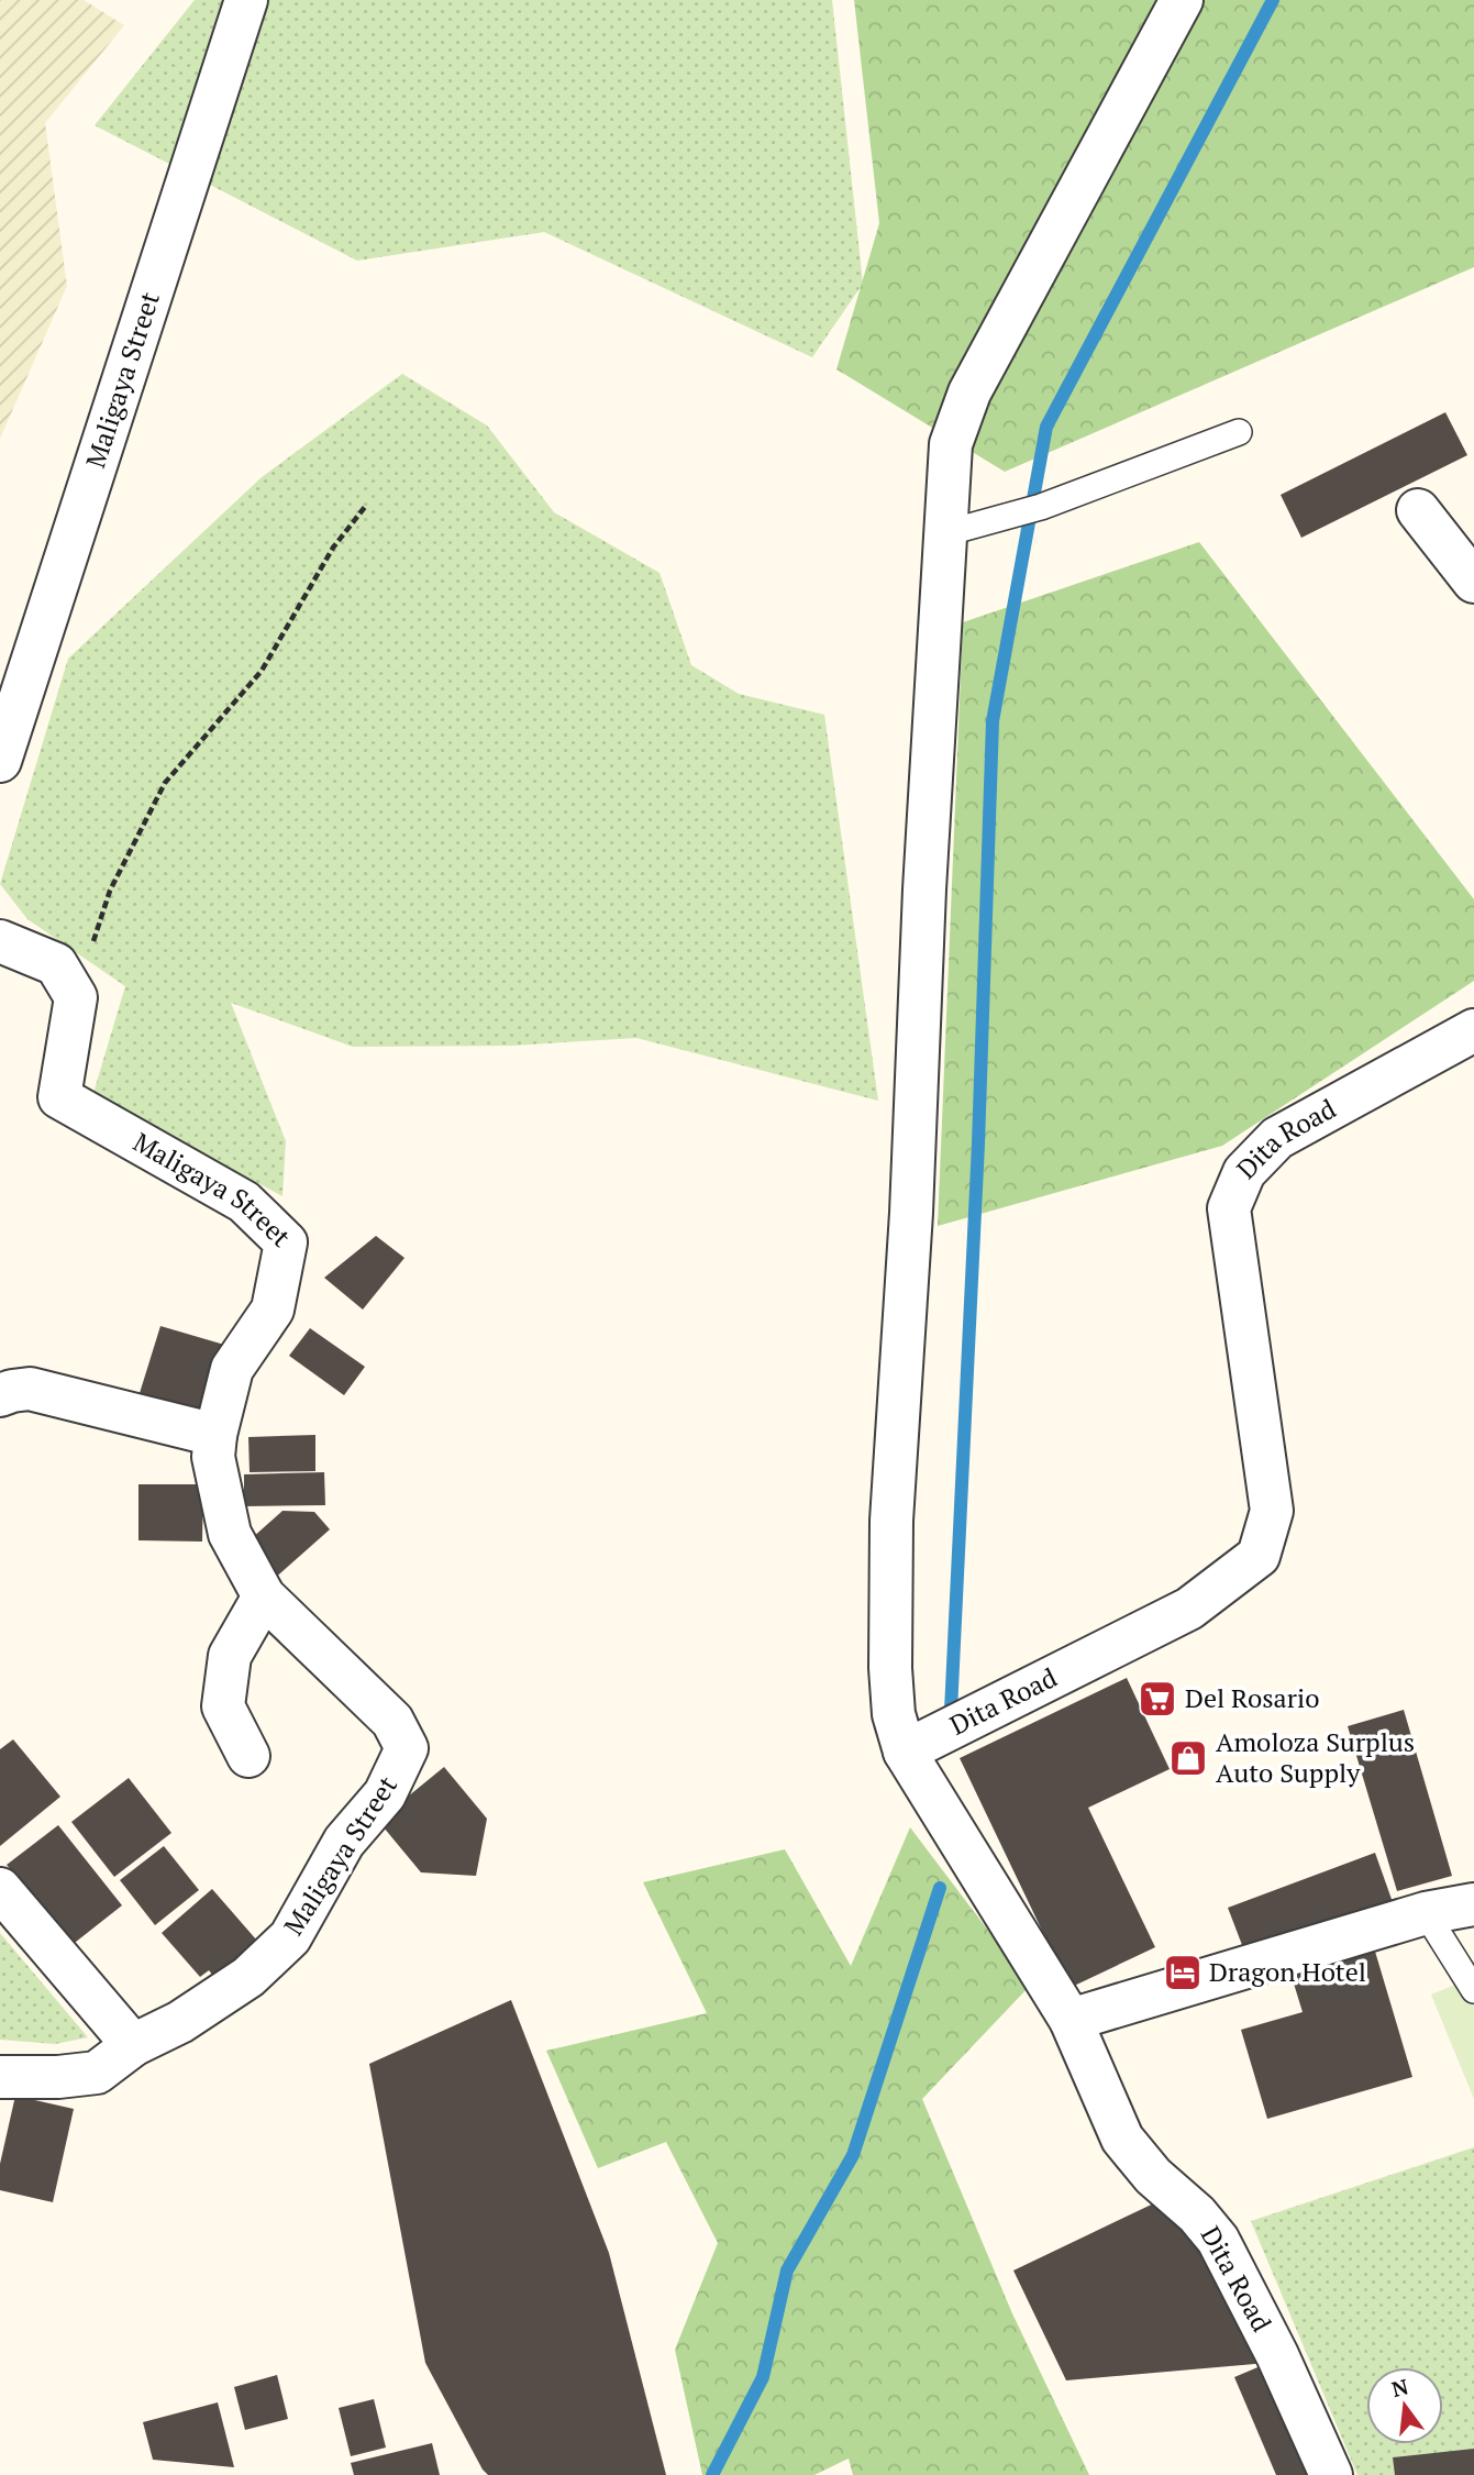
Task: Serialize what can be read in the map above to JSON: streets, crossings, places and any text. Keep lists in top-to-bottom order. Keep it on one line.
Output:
{"streets":{"street":["Maligaya Street","Dita Road"]},"places":{"supermarket":["Del Rosario"],"shop":["Amoloza Surplus Auto Supply"],"hotel":["Dragon Hotel"]},"north":"top"}
